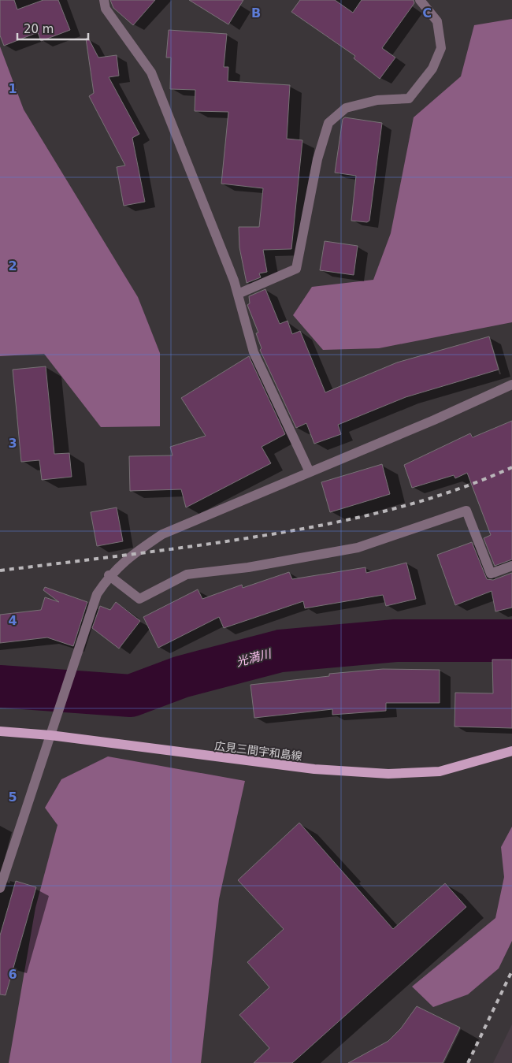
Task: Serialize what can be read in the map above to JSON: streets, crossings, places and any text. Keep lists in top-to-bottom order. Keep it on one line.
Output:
{"streets":{"main road":["広見三間宇和島線"]},"water":["光満川"],"scale_bar":"20 m","grid":{"columns":["B","C"],"rows":["1","2","3","4","5","6"]}}
